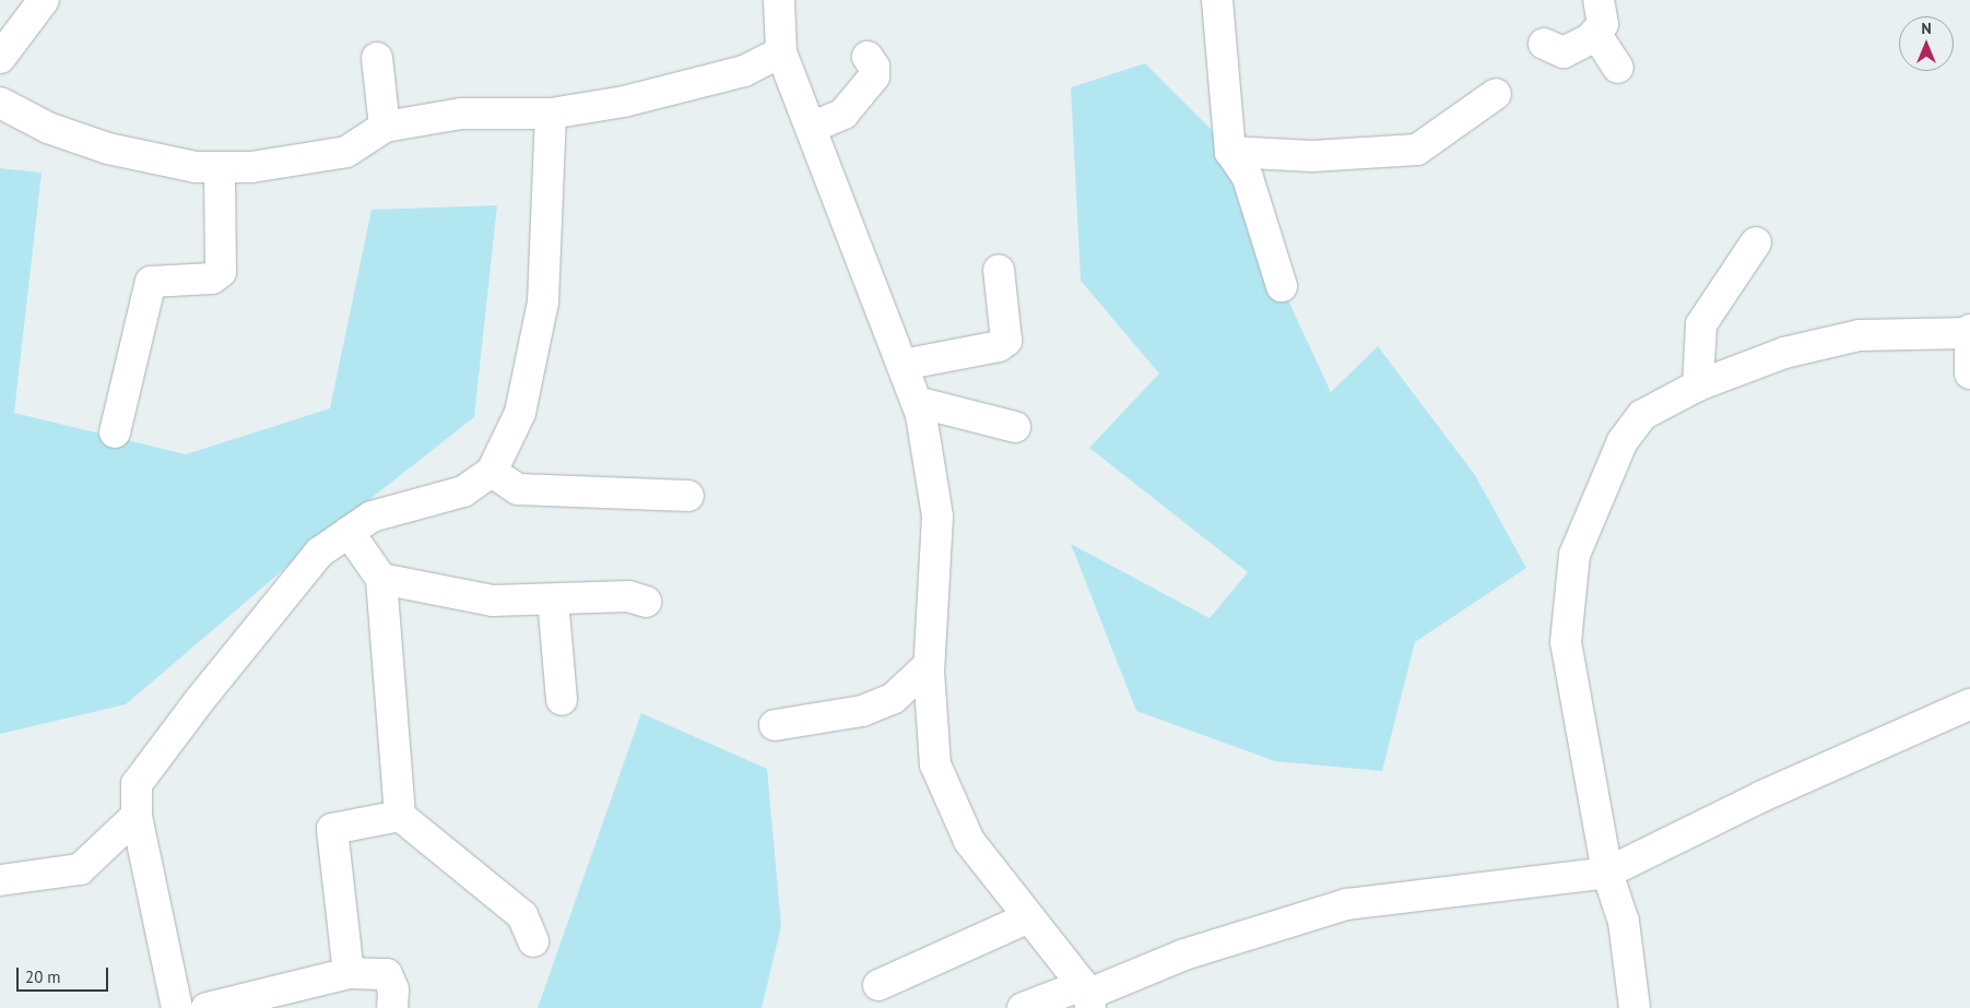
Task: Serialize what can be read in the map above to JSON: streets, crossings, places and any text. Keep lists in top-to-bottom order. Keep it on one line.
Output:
{"scale_bar":"20 m","north":"top"}
